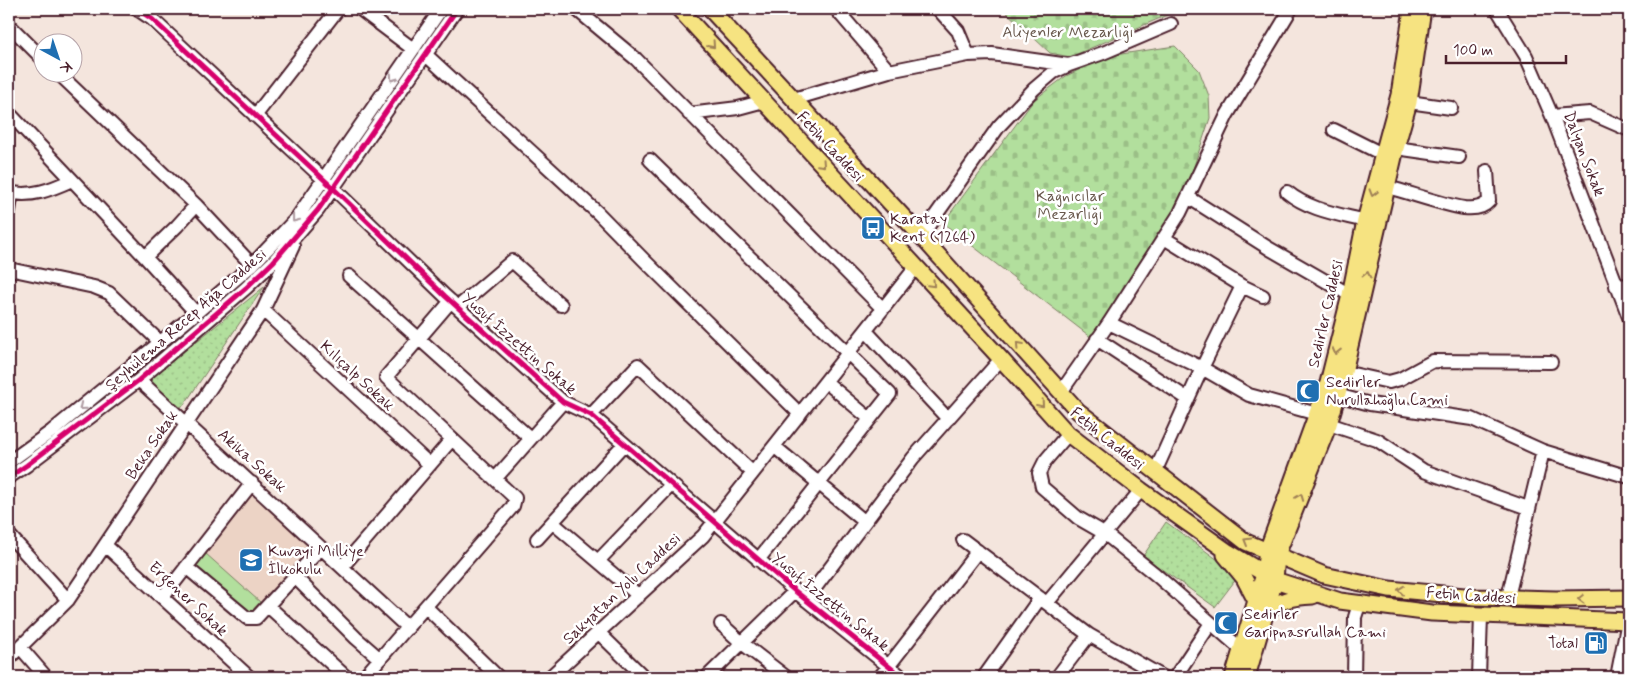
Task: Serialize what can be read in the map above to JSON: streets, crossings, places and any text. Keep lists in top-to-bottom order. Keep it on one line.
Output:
{"streets":{"main road":["Fetih Caddesi","Sedirler Caddesi"],"street":["Dalyan Sokak","Şeyhülema Recep Ağa Caddesi","Yusuf İzzettin Sokak","Kılıçalp Sokak","Beka Sokak","Akika Sokak","Sakyatan Yolu Caddesi","Ergener Sokak"]},"crossings":[["Fetih Caddesi","Sedirler Caddesi"],["Fetih Caddesi","Sakyatan Yolu Caddesi"],["Şeyhülema Recep Ağa Caddesi","Yusuf İzzettin Sokak"],["Şeyhülema Recep Ağa Caddesi","Beka Sokak"],["Şeyhülema Recep Ağa Caddesi","Akika Sokak"],["Yusuf İzzettin Sokak","Sakyatan Yolu Caddesi"],["Kılıçalp Sokak","Beka Sokak"],["Beka Sokak","Akika Sokak"],["Beka Sokak","Ergener Sokak"]],"parks":["Aliyenler Mezarlığı","Kağnıcılar Mezarlığı"],"places":{"bus stop":["Karatay Kent (1264)"],"mosque":["Sedirler Nurullahoğlu Cami","Sedirler Garipnasrullah Cami"],"school or university":["Kuvayi Milliye İlkokulu"],"fuel station":["Total"]},"scale_bar":"100 m","north":"bottom right"}
